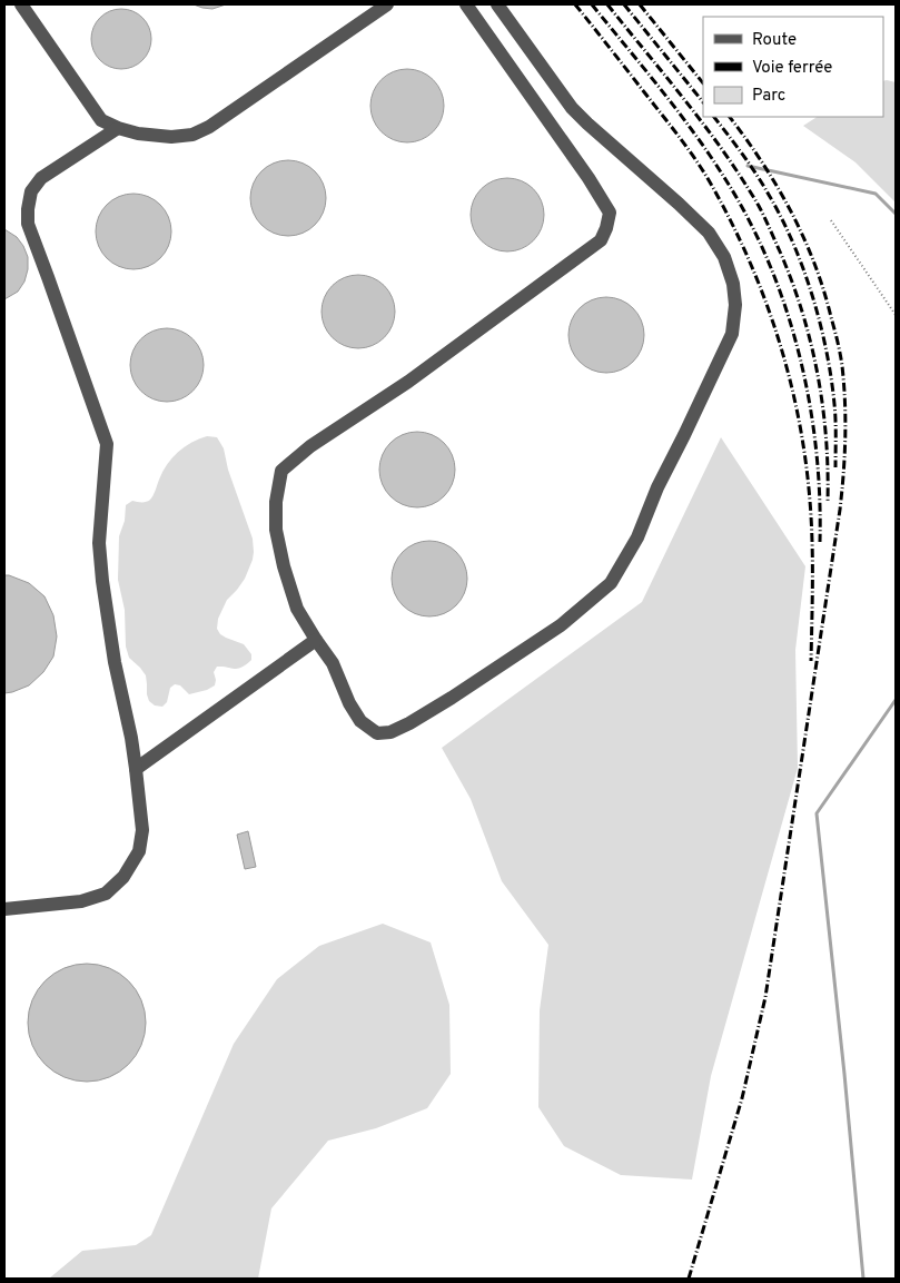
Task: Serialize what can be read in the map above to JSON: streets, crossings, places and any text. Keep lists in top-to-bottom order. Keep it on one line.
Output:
{"legend":["Route","Voie ferrée","Parc"]}
